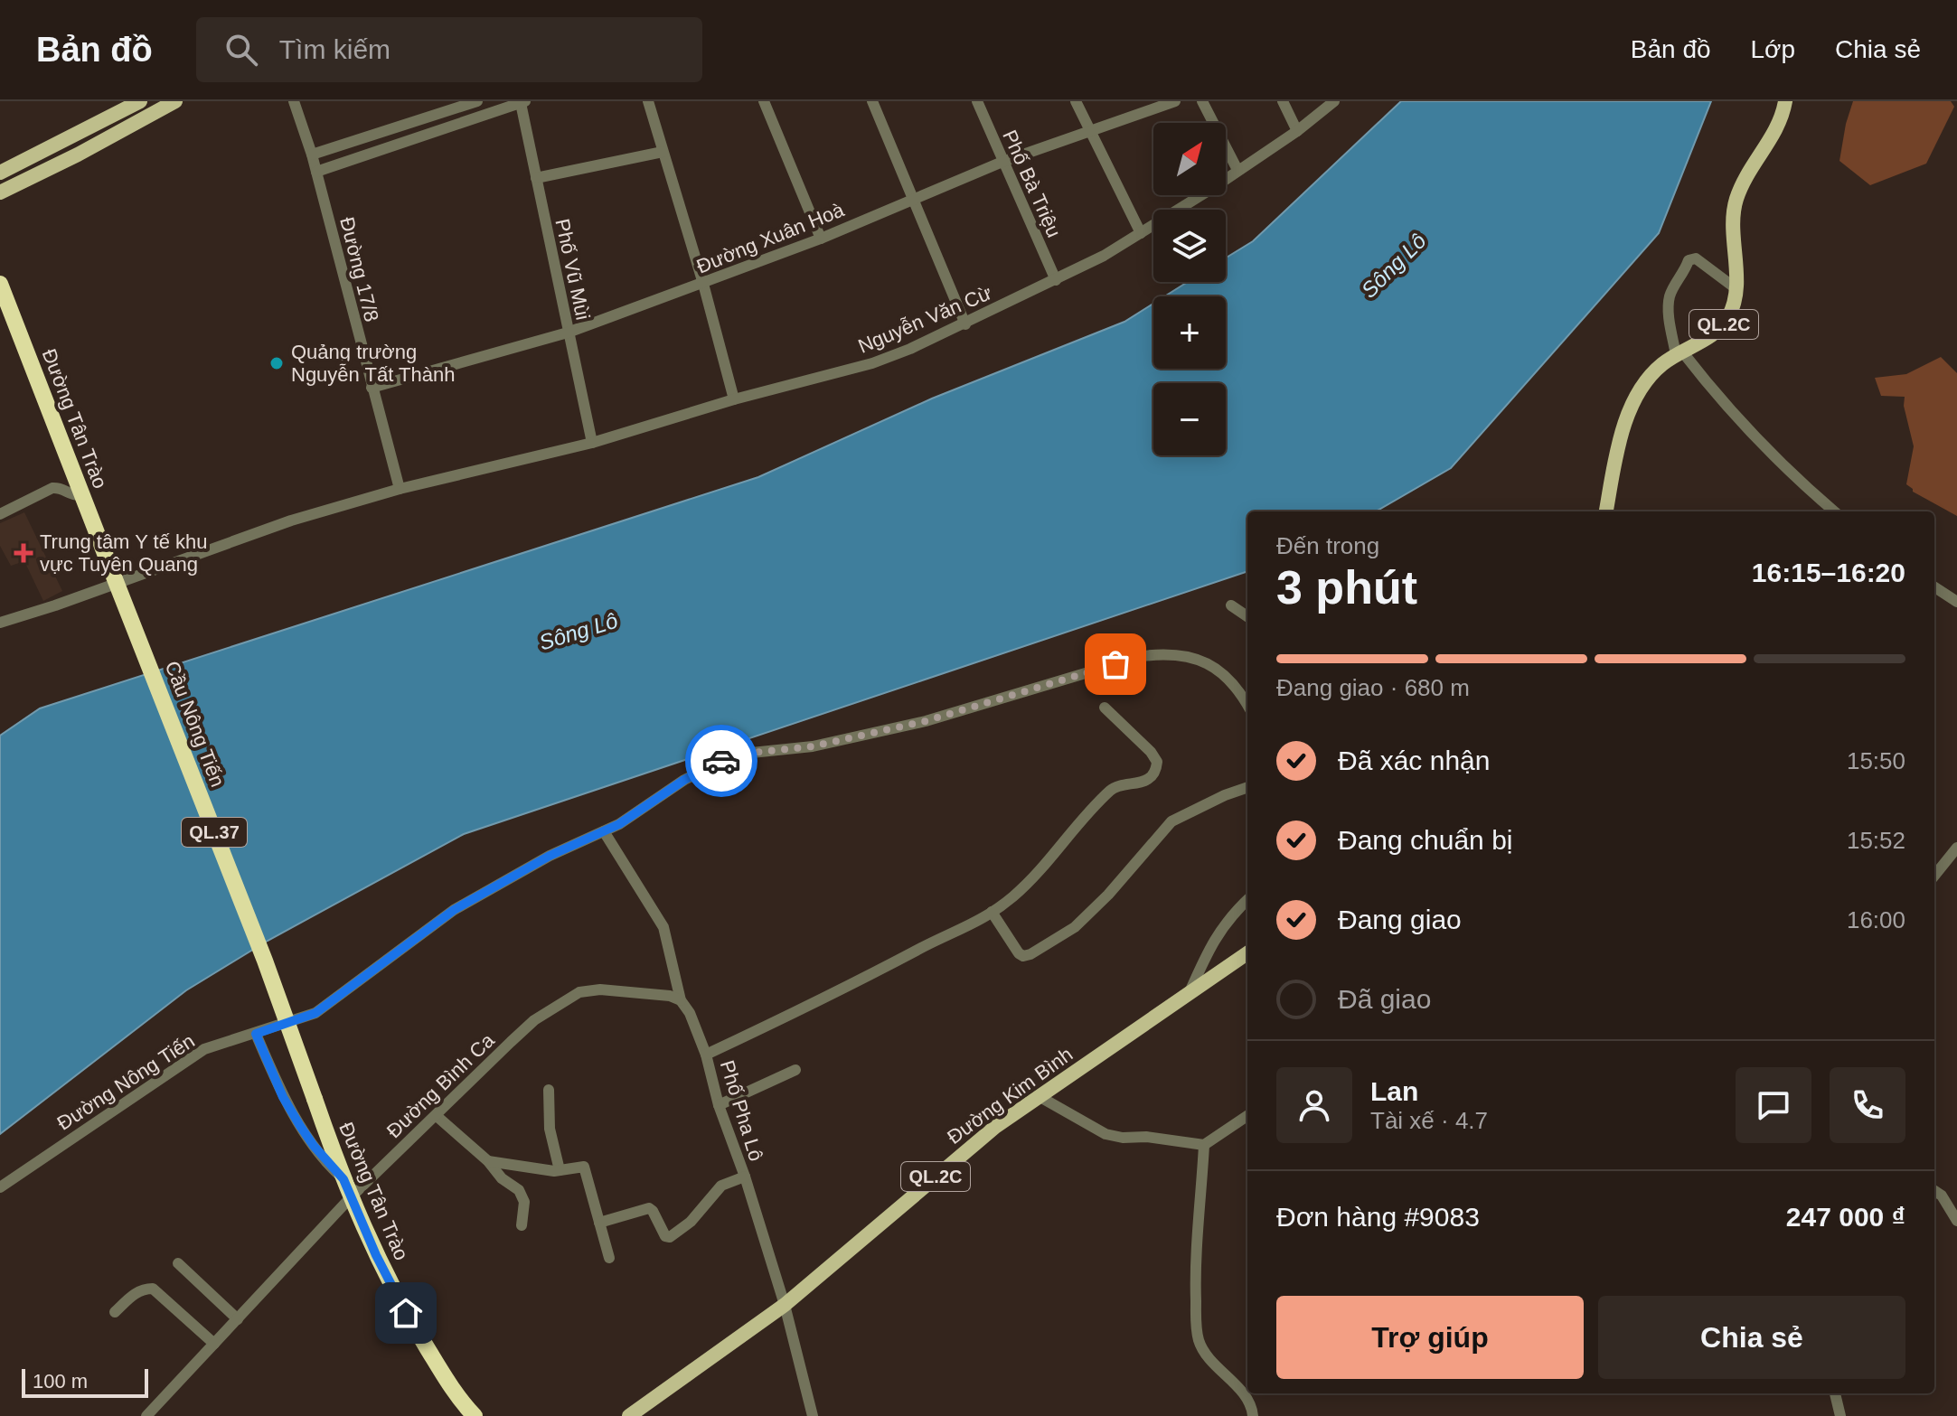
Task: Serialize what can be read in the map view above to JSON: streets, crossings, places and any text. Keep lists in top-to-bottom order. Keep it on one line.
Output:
{"streets":{"highway":["Đường Tân Trào","Cầu Nông Tiến","QL.37"],"main road":["QL.2C","Đường Kim Bình"],"street":["Phố Bà Triệu","Đường Xuân Hoà","Đường 17/8","Phố Vũ Mùi","Nguyễn Văn Cừ","Đường Nông Tiến","Đường Bình Ca","Phố Pha Lô"]},"crossings":[["Phố Bà Triệu","Đường Xuân Hoà"],["Phố Bà Triệu","Nguyễn Văn Cừ"],["Đường Xuân Hoà","Đường 17/8"],["Đường Xuân Hoà","Phố Vũ Mùi"],["Đường 17/8","Nguyễn Văn Cừ"],["Phố Vũ Mùi","Nguyễn Văn Cừ"],["Đường Tân Trào","Cầu Nông Tiến"],["Đường Tân Trào","Đường Bình Ca"],["Đường Nông Tiến","Phố Pha Lô"],["Đường Bình Ca","Phố Pha Lô"],["Đường Kim Bình","Phố Pha Lô"]],"water":["Sông Lô"],"places":{"other":["Quảng trường Nguyễn Tất Thành"],"health":["Trung tâm Y tế khu vực Tuyên Quang"]},"scale_bar":"100 m","north":"top right","page":{"header":"Bản đồ","search":"Tìm kiếm","nav":["Bản đồ","Lớp","Chia sẻ"],"map_buttons":["+","−"],"heading":["3 phút","Đến trong","16:15–16:20"],"panel":["Lan","Tài xế · 4.7","Đơn hàng #9083","247 000 ₫"],"bar":"Đang giao · 680 m","list":[["Đã xác nhận","15:50"],["Đang chuẩn bị","15:52"],["Đang giao","16:00"],"Đã giao"],"buttons":["Trợ giúp","Chia sẻ"],"scale":"100 m"}}
